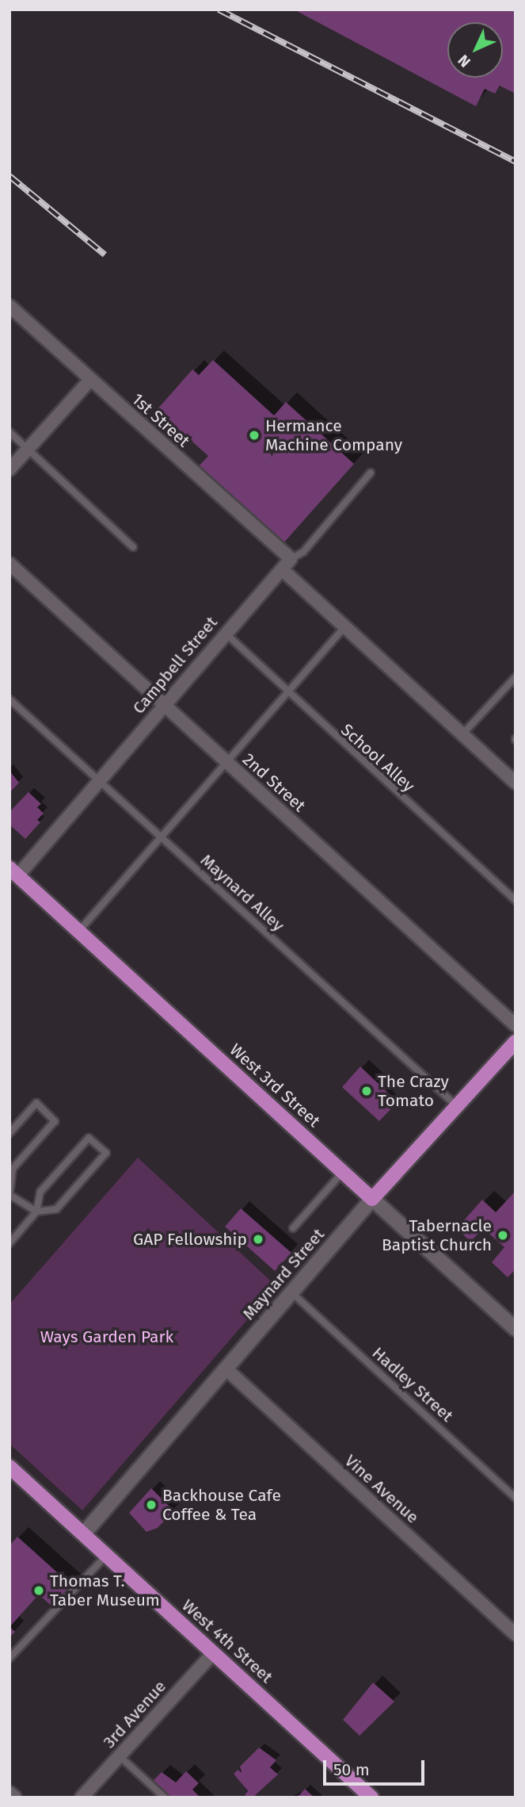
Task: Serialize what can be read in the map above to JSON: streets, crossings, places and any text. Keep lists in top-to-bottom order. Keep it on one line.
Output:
{"streets":{"main road":["West 3rd Street","Maynard Street","West 4th Street"],"street":["1st Street","Campbell Street","2nd Street","Vine Avenue","3rd Avenue"],"lane":["School Alley","Maynard Alley","Hadley Street"]},"crossings":[["1st Street","Campbell Street"],["Campbell Street","School Alley"],["Campbell Street","2nd Street"],["Campbell Street","Maynard Alley"],["Campbell Street","West 3rd Street"],["Maynard Alley","Maynard Street"],["West 3rd Street","Maynard Street"],["Maynard Street","Hadley Street"],["Maynard Street","Vine Avenue"],["Maynard Street","West 4th Street"],["West 4th Street","3rd Avenue"]],"parks":["Ways Garden Park"],"places":["Hermance Machine Company","The Crazy Tomato","Tabernacle Baptist Church","GAP Fellowship","Backhouse Cafe Coffee & Tea","Thomas T. Taber Museum"],"scale_bar":"50 m","north":"bottom left"}
